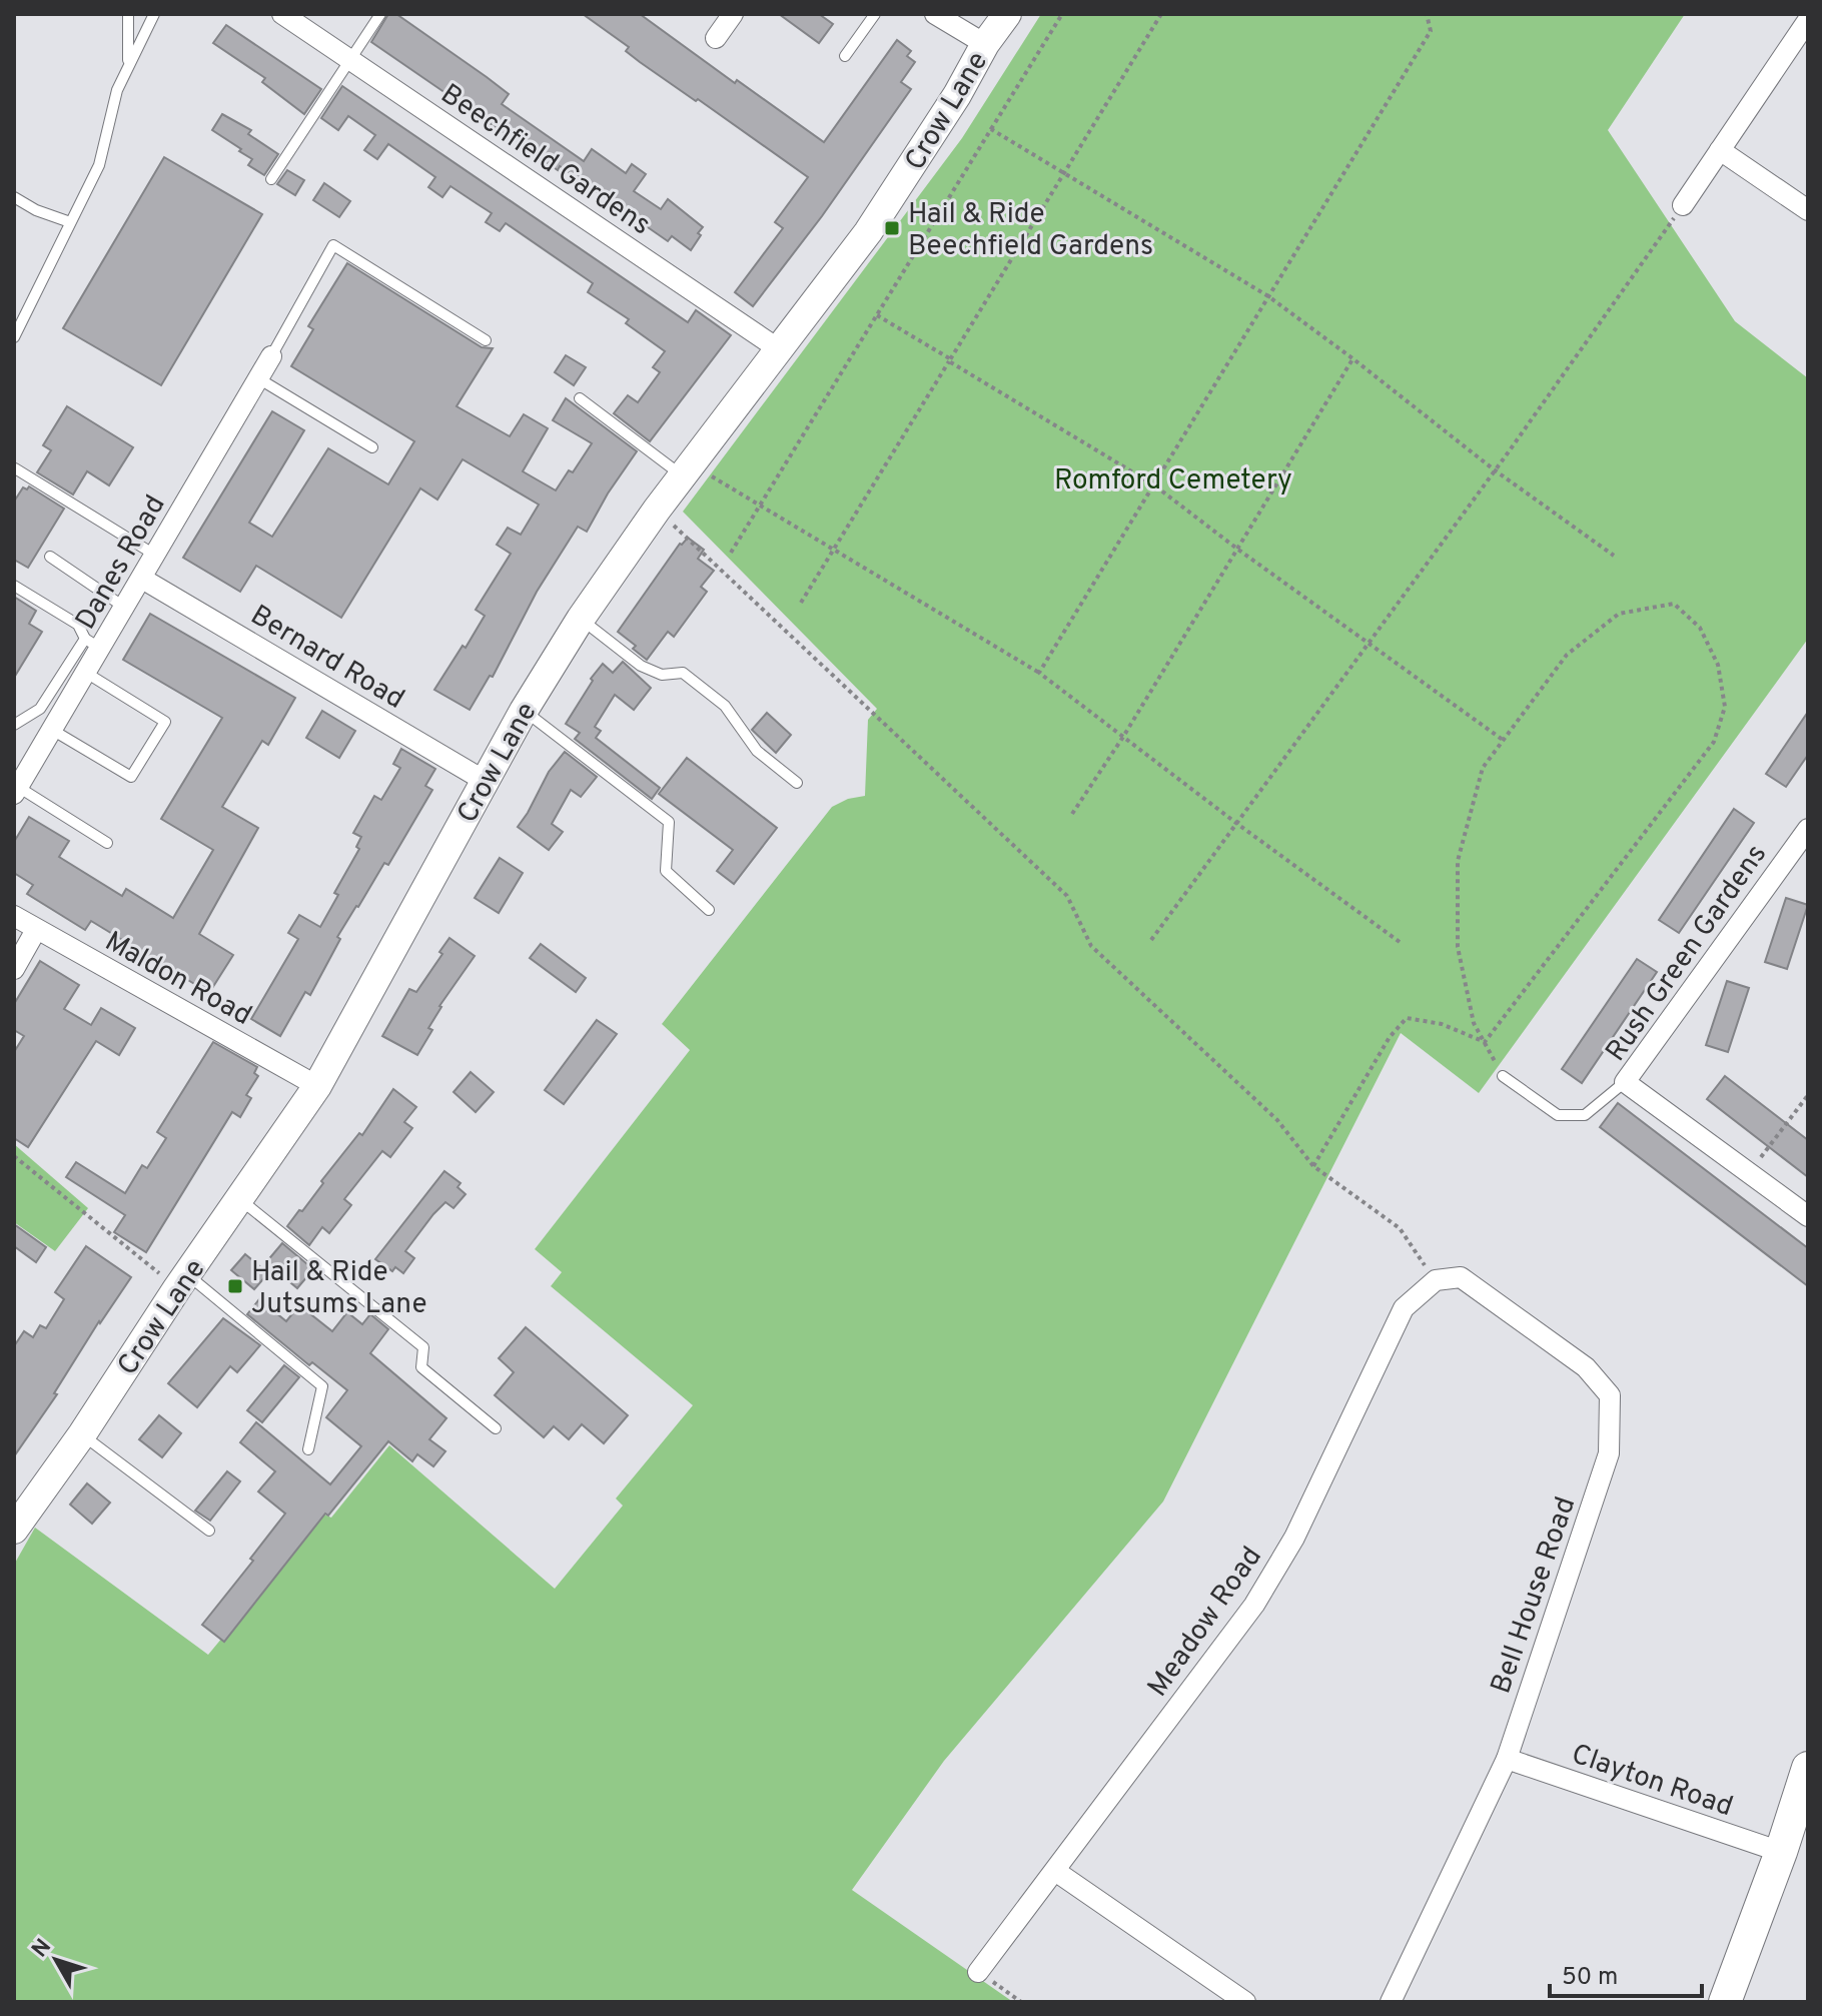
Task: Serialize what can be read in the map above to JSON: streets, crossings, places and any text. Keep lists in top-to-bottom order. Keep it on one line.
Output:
{"streets":{"street":["Crow Lane","Beechfield Gardens","Danes Road","Bernard Road","Rush Green Gardens","Maldon Road","Bell House Road","Meadow Road","Clayton Road"]},"crossings":[["Crow Lane","Beechfield Gardens"],["Crow Lane","Bernard Road"],["Crow Lane","Maldon Road"],["Danes Road","Bernard Road"],["Bell House Road","Meadow Road"],["Bell House Road","Clayton Road"]],"parks":["Romford Cemetery"],"places":{"transit":["Hail & Ride Beechfield Gardens","Hail & Ride Jutsums Lane"]},"scale_bar":"50 m","north":"top left"}
